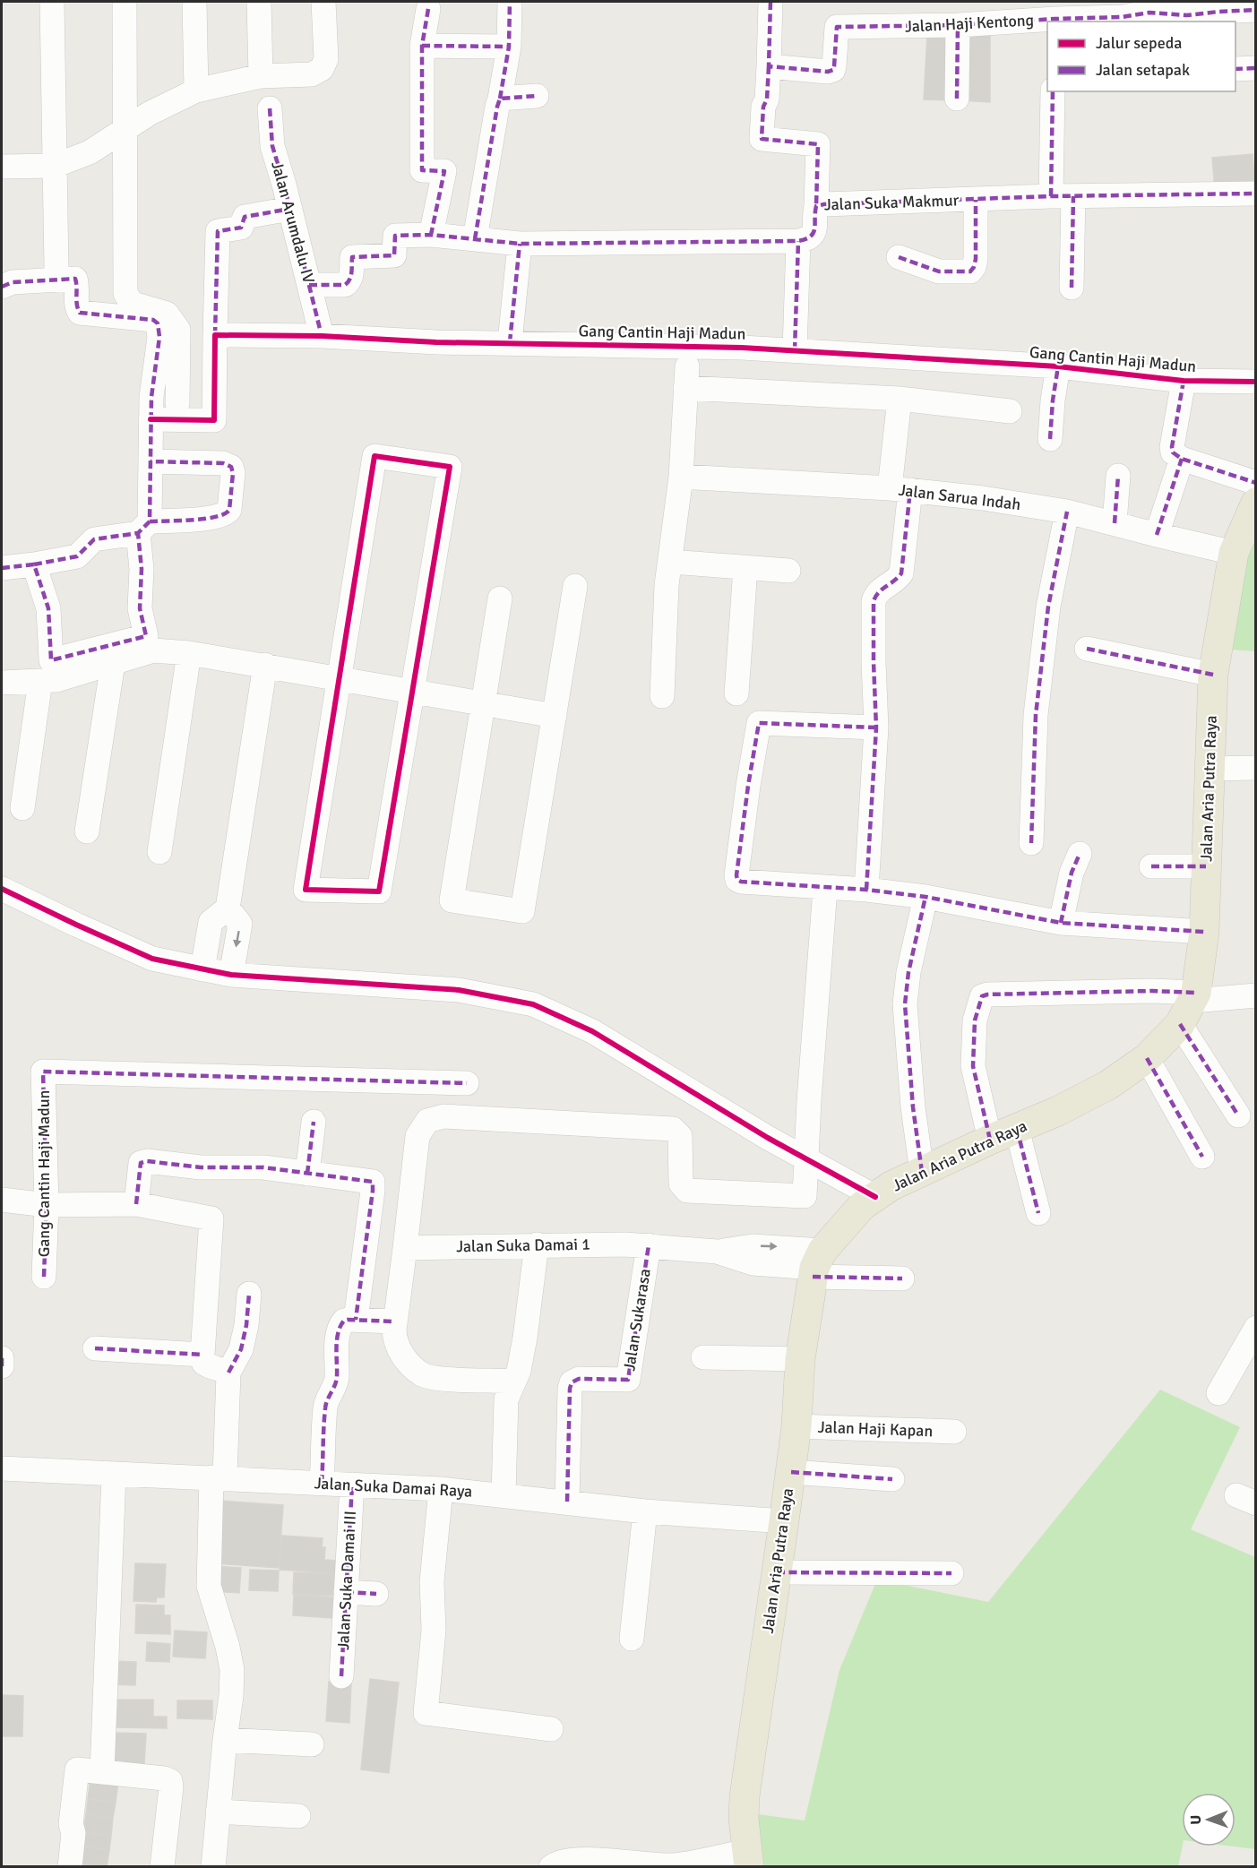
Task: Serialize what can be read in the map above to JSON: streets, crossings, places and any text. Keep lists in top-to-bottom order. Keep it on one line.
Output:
{"streets":{"main road":["Jalan Aria Putra Raya"],"street":["Jalan Haji Kentong","Jalan Suka Makmur","Jalan Arumdalu IV","Gang Cantin Haji Madun","Jalan Sarua Indah","Jalan Suka Damai 1","Jalan Sukarasa","Jalan Haji Kapan","Jalan Suka Damai Raya","Jalan Suka Damai III"]},"crossings":[["Jalan Arumdalu IV","Gang Cantin Haji Madun"],["Jalan Sarua Indah","Jalan Aria Putra Raya"],["Jalan Aria Putra Raya","Jalan Suka Damai 1"],["Jalan Aria Putra Raya","Jalan Haji Kapan"],["Jalan Aria Putra Raya","Jalan Suka Damai Raya"],["Jalan Suka Damai 1","Jalan Sukarasa"],["Jalan Sukarasa","Jalan Suka Damai Raya"],["Jalan Suka Damai Raya","Jalan Suka Damai III"]],"legend":["Jalur sepeda","Jalan setapak"],"north":"left"}
